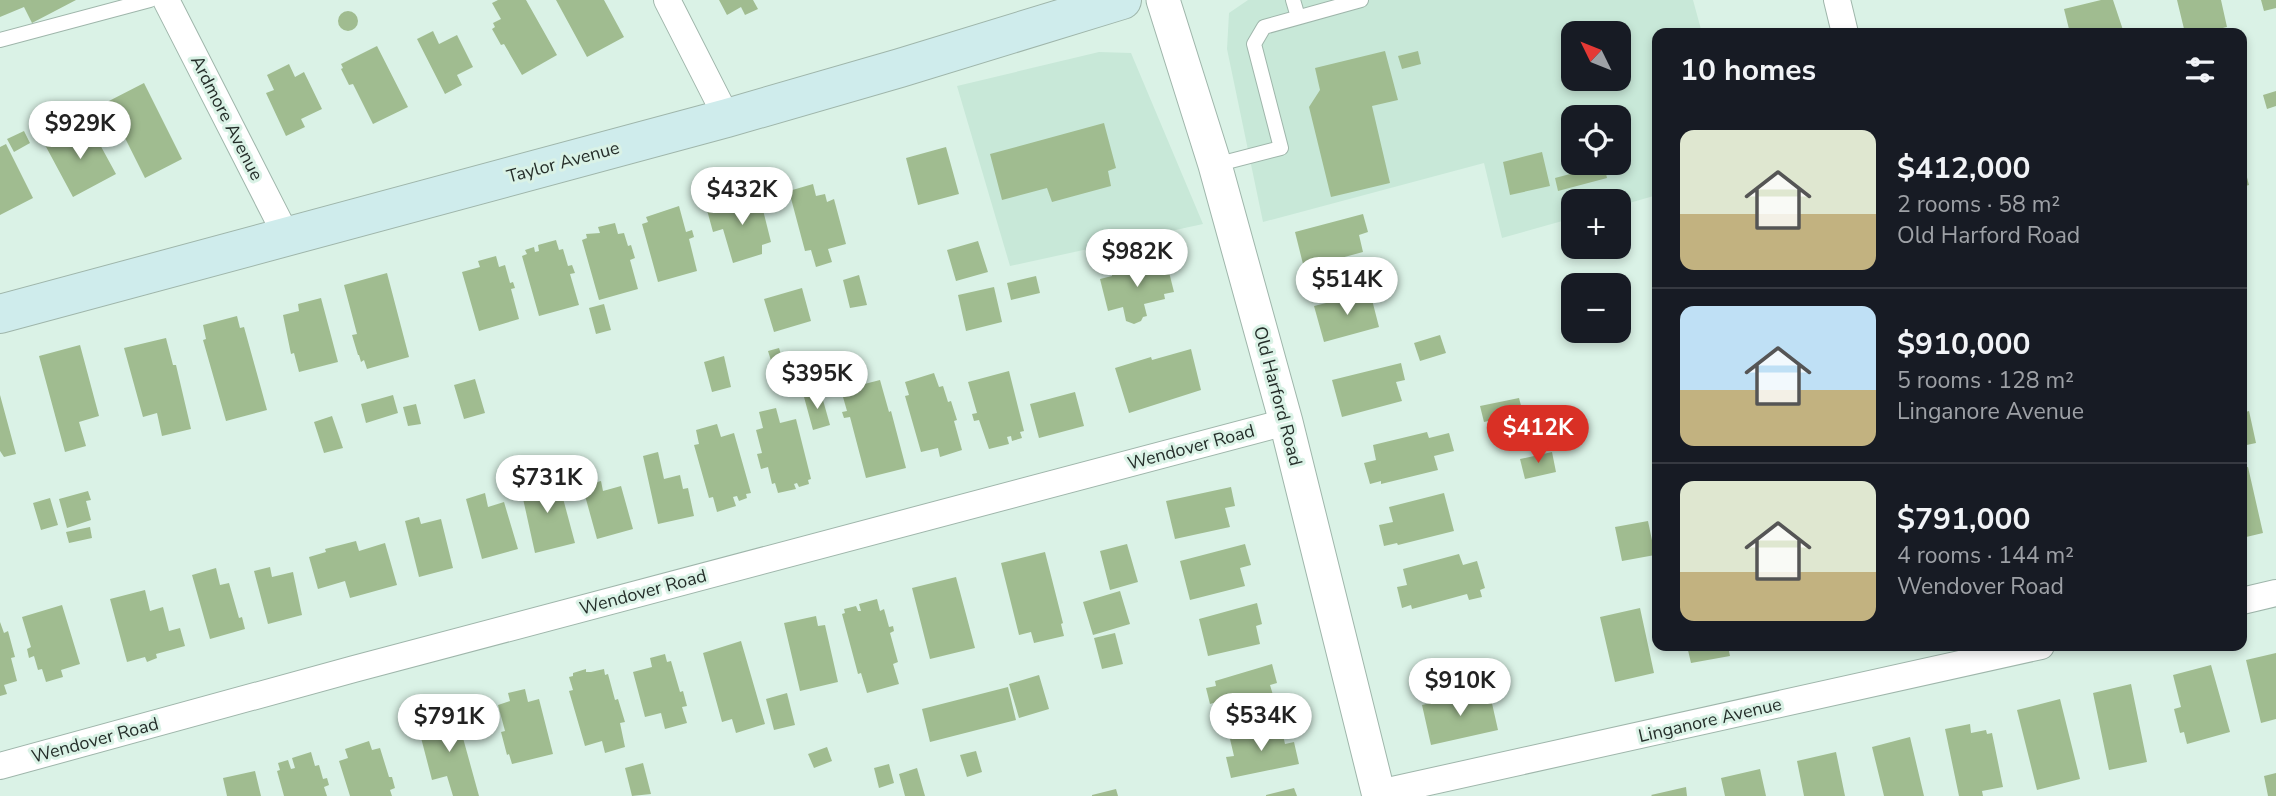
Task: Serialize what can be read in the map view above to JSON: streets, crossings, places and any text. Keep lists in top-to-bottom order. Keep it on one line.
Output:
{"streets":{"main road":["Taylor Avenue"],"street":["Ardmore Avenue","Old Harford Road","Wendover Road","Linganore Avenue"]},"crossings":[["Ardmore Avenue","Taylor Avenue"],["Old Harford Road","Wendover Road"],["Old Harford Road","Linganore Avenue"]],"north":"top left","page":{"map_buttons":["+","−"],"heading":"10 homes","price":["$929K","$432K","$982K","$514K","$395K","$412K","$731K","$910K","$534K","$791K"],"list":[{"name":"$412,000","note":"2 rooms · 58 m² · Old Harford Road"},{"name":"$910,000","note":"5 rooms · 128 m² · Linganore Avenue"},{"name":"$791,000","note":"4 rooms · 144 m² · Wendover Road"}]}}
